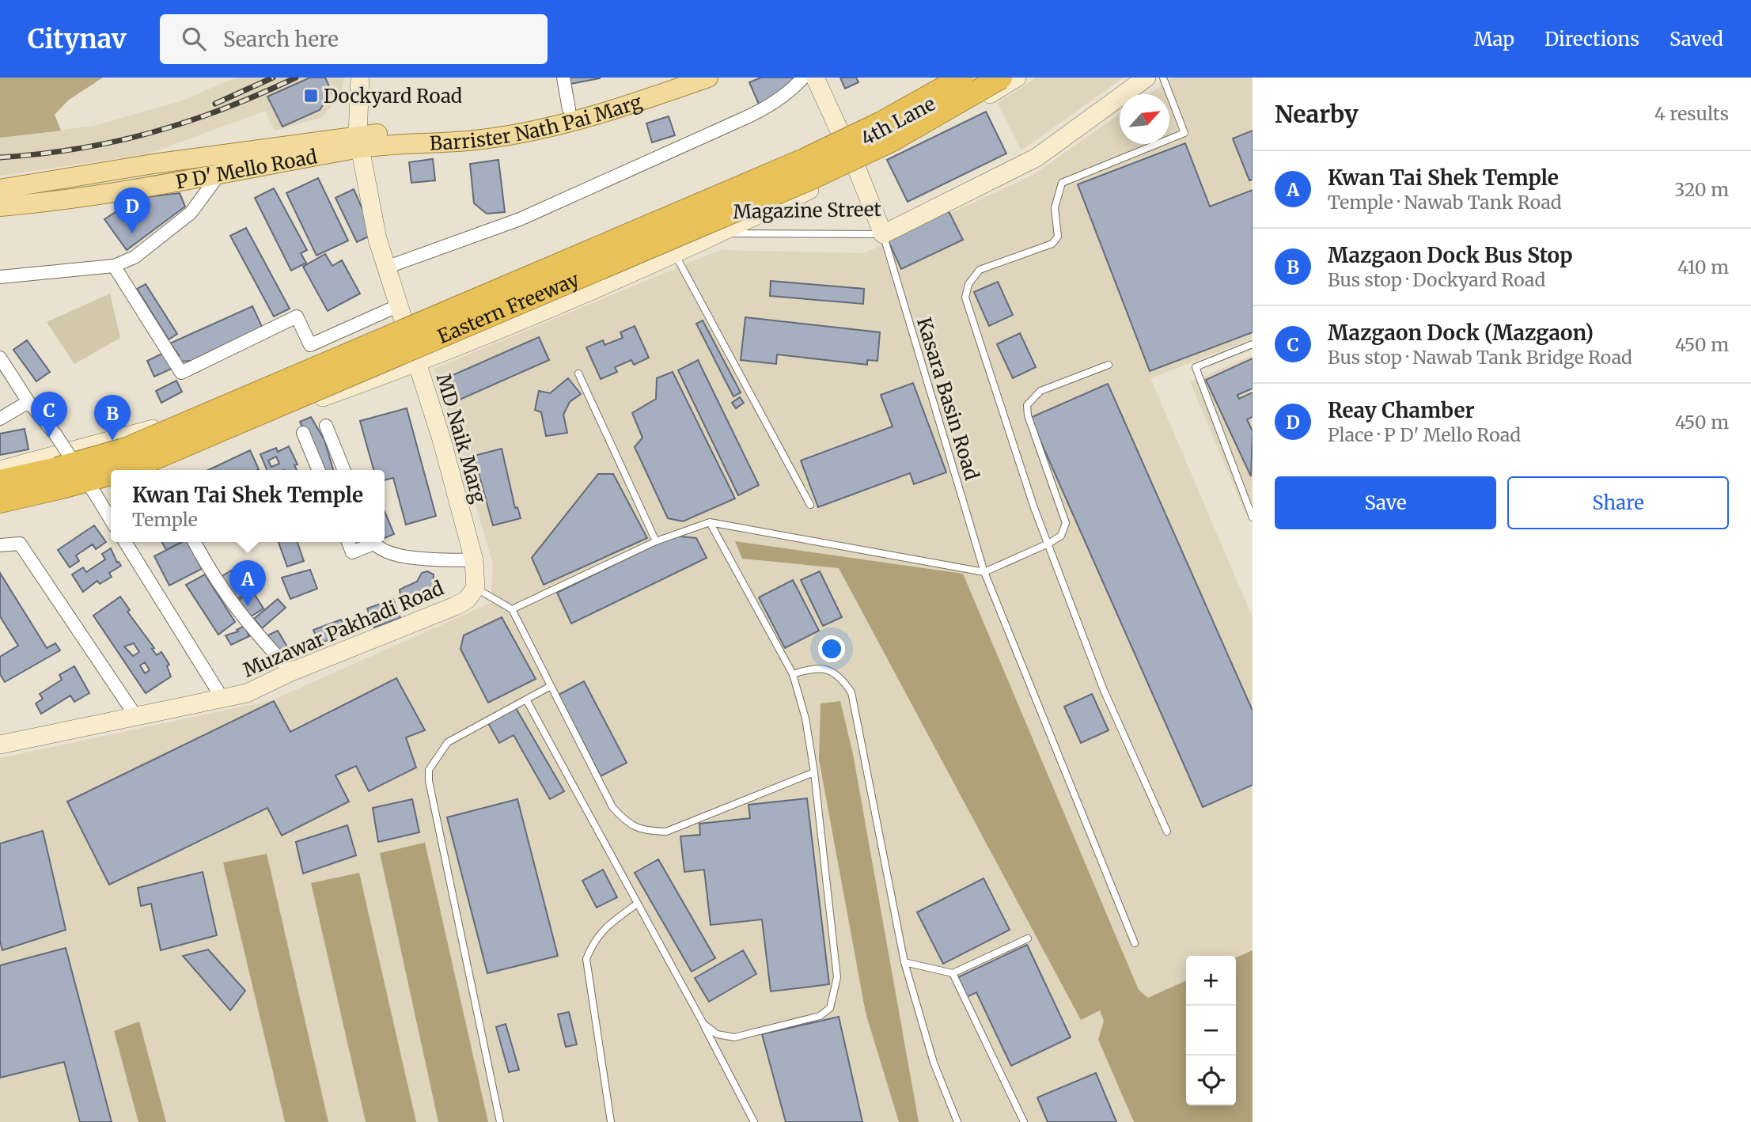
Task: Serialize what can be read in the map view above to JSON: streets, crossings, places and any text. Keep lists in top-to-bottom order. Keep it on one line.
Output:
{"streets":{"highway":["Eastern Freeway"],"main road":["Barrister Nath Pai Marg","P D' Mello Road"],"street":["4th Lane","Magazine Street","MD Naik Marg","Muzawar Pakhadi Road"],"lane":["Kasara Basin Road"]},"crossings":[["Barrister Nath Pai Marg","P D' Mello Road"],["Barrister Nath Pai Marg","MD Naik Marg"],["4th Lane","Magazine Street"],["P D' Mello Road","MD Naik Marg"],["Magazine Street","Kasara Basin Road"],["Magazine Street","MD Naik Marg"]],"places":{"transit":["Dockyard Road"]},"north":"top right","page":{"header":"Citynav","search":"Search here","nav":["Map","Directions","Saved"],"heading":["Nearby","4 results"],"list":[{"mark":"A","name":"Kwan Tai Shek Temple","note":"Temple · Nawab Tank Road","value":"320 m"},{"mark":"B","name":"Mazgaon Dock Bus Stop","note":"Bus stop · Dockyard Road","value":"410 m"},{"mark":"C","name":"Mazgaon Dock (Mazgaon)","note":"Bus stop · Nawab Tank Bridge Road","value":"450 m"},{"mark":"D","name":"Reay Chamber","note":"Place · P D' Mello Road","value":"450 m"}],"pins":["D","C","B","A"],"buttons":["Save","Share"],"popup":["Kwan Tai Shek Temple","Temple"],"map_buttons":["+","−"]}}
